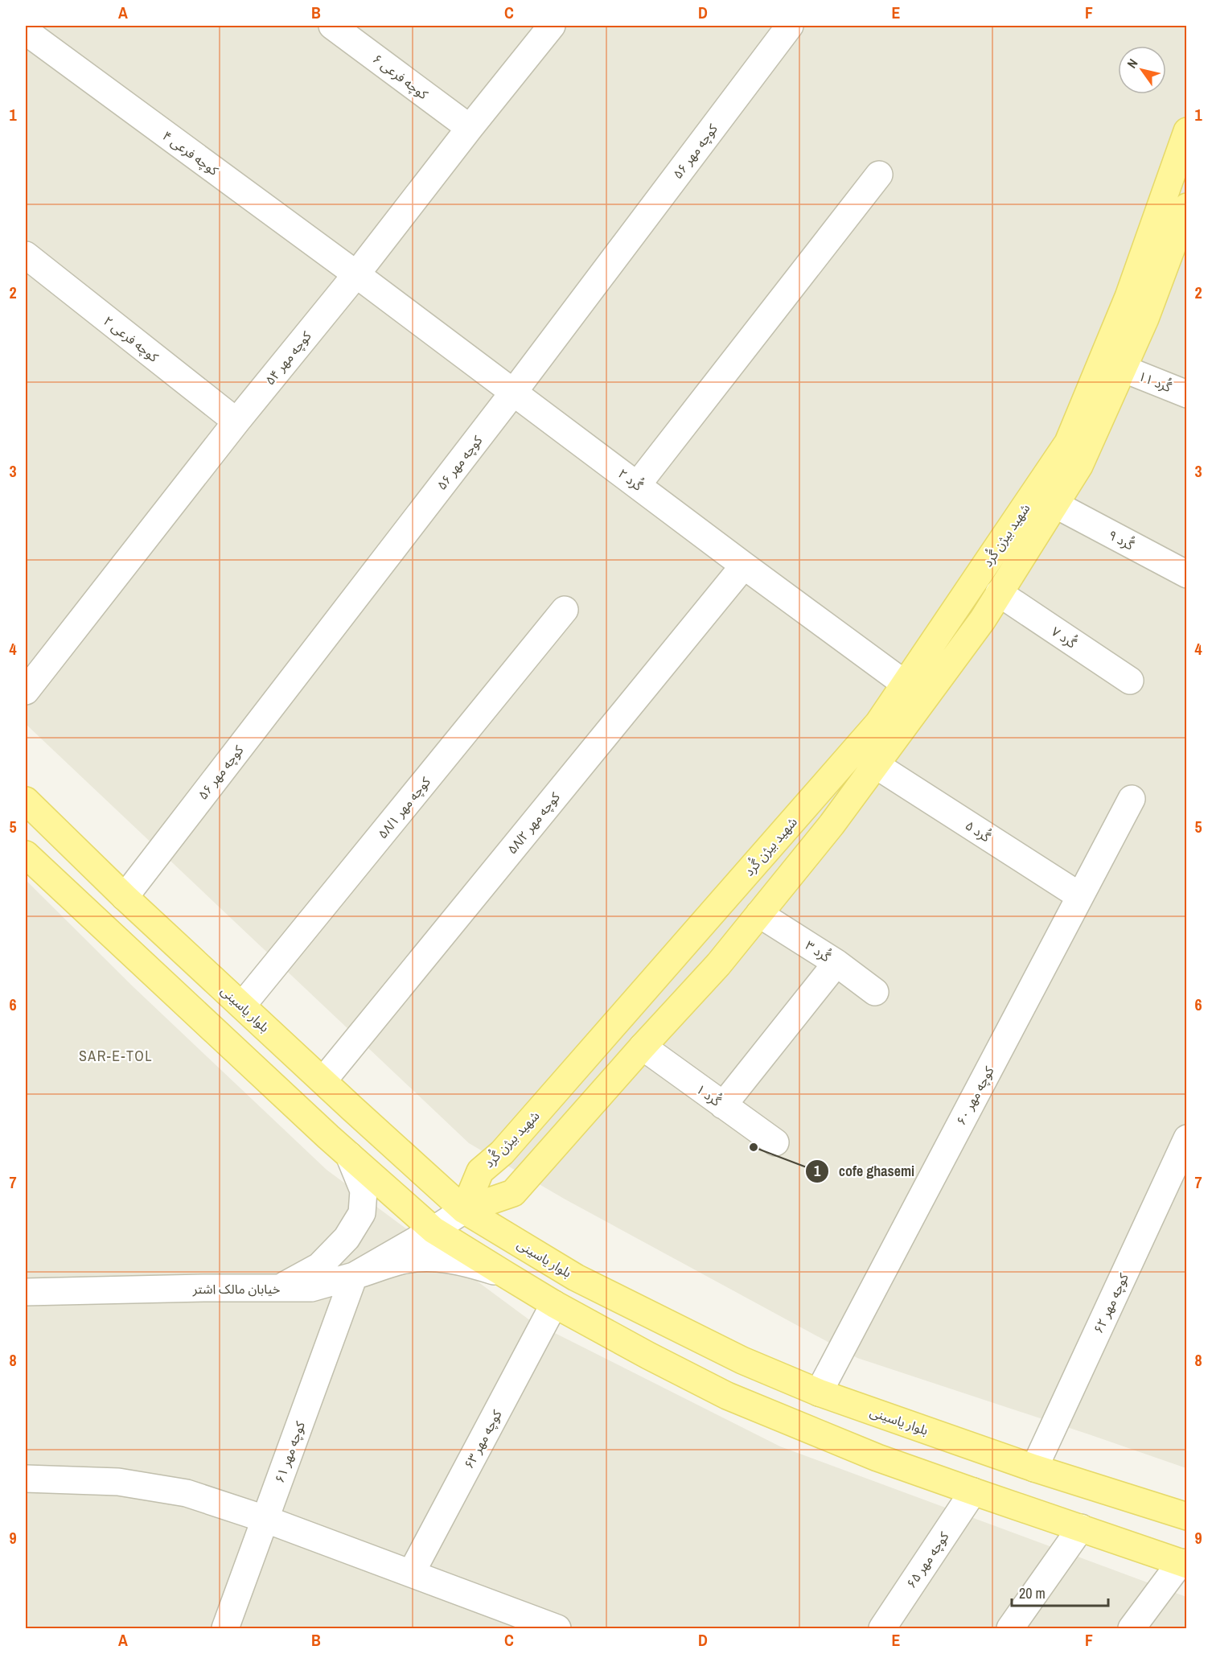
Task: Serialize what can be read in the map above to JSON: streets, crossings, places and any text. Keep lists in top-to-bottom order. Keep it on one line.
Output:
{"streets":{"main road":["شهید بیژن گُرد","بلوار یاسینی"],"street":["کوچه فرعی ۶","کوچه مهر ۵۶","کوچه فرعی ۴","کوچه فرعی ۲","کوچه مهر ۵۴","گُرد ۱۱","گُرد ۲","گُرد ۹","گُرد ۷","کوچه مهر ۵۸/۱","کوچه مهر ۵۸/۲","گُرد ۵","گُرد ۳","گُرد ۱","کوچه مهر ۶۰","خیابان مالک اشتر","کوچه مهر ۶۲","کوچه مهر ۶۳","کوچه مهر ۶۱","کوچه مهر ۶۵"]},"crossings":[["کوچه فرعی ۶","کوچه مهر ۵۴"],["کوچه مهر ۵۶","گُرد ۲"],["کوچه مهر ۵۶","بلوار یاسینی"],["کوچه فرعی ۴","کوچه مهر ۵۴"],["کوچه فرعی ۴","گُرد ۲"],["کوچه فرعی ۲","کوچه مهر ۵۴"],["کوچه مهر ۵۴","گُرد ۲"],["گُرد ۱۱","شهید بیژن گُرد"],["گُرد ۲","شهید بیژن گُرد"],["گُرد ۲","کوچه مهر ۵۸/۲"],["شهید بیژن گُرد","گُرد ۹"],["شهید بیژن گُرد","گُرد ۷"],["شهید بیژن گُرد","گُرد ۵"],["شهید بیژن گُرد","گُرد ۳"],["شهید بیژن گُرد","بلوار یاسینی"],["شهید بیژن گُرد","گُرد ۱"],["شهید بیژن گُرد","خیابان مالک اشتر"],["کوچه مهر ۵۸/۱","بلوار یاسینی"],["کوچه مهر ۵۸/۲","بلوار یاسینی"],["گُرد ۵","کوچه مهر ۶۰"],["بلوار یاسینی","کوچه مهر ۶۰"],["بلوار یاسینی","خیابان مالک اشتر"],["بلوار یاسینی","کوچه مهر ۶۲"],["خیابان مالک اشتر","کوچه مهر ۶۱"]],"districts":["SAR-E-TOL"],"places":["cofe ghasemi"],"scale_bar":"20 m","north":"top left","grid":{"columns":["A","B","C","D","E","F"],"rows":["1","2","3","4","5","6","7","8","9"]}}
